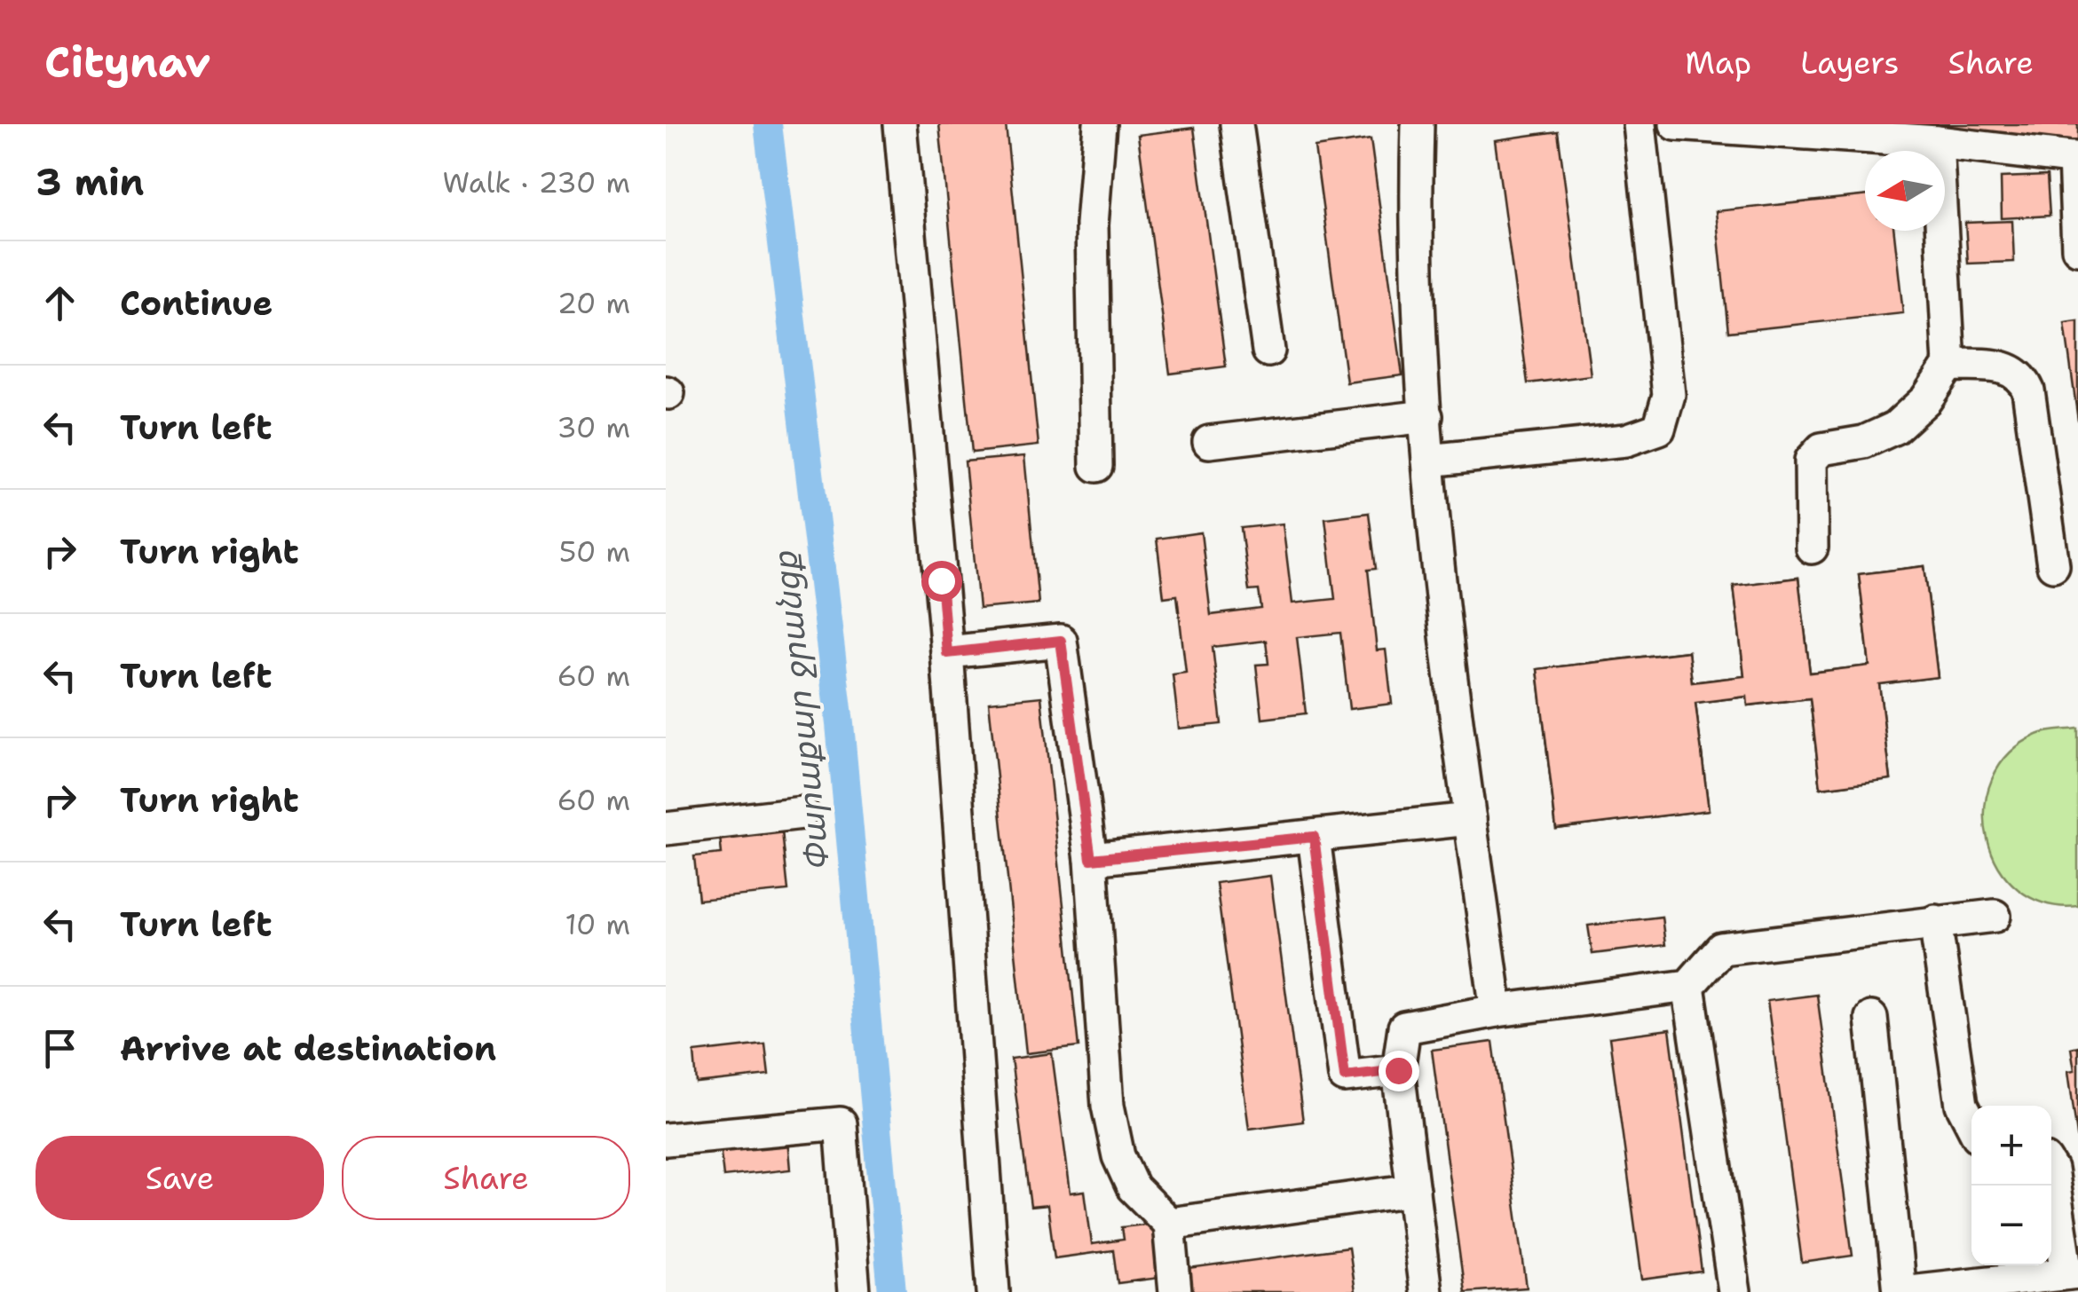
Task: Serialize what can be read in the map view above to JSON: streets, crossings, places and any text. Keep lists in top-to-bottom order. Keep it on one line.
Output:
{"water":["Փարաքար ջրանցք"],"north":"left","page":{"header":"Citynav","nav":["Map","Layers","Share"],"heading":["3 min","Walk · 230 m"],"list":[["Continue","20 m"],["Turn left","30 m"],["Turn right","50 m"],["Turn left","60 m"],["Turn right","60 m"],["Turn left","10 m"],"Arrive at destination"],"map_buttons":["+","−"],"buttons":["Save","Share"]}}
